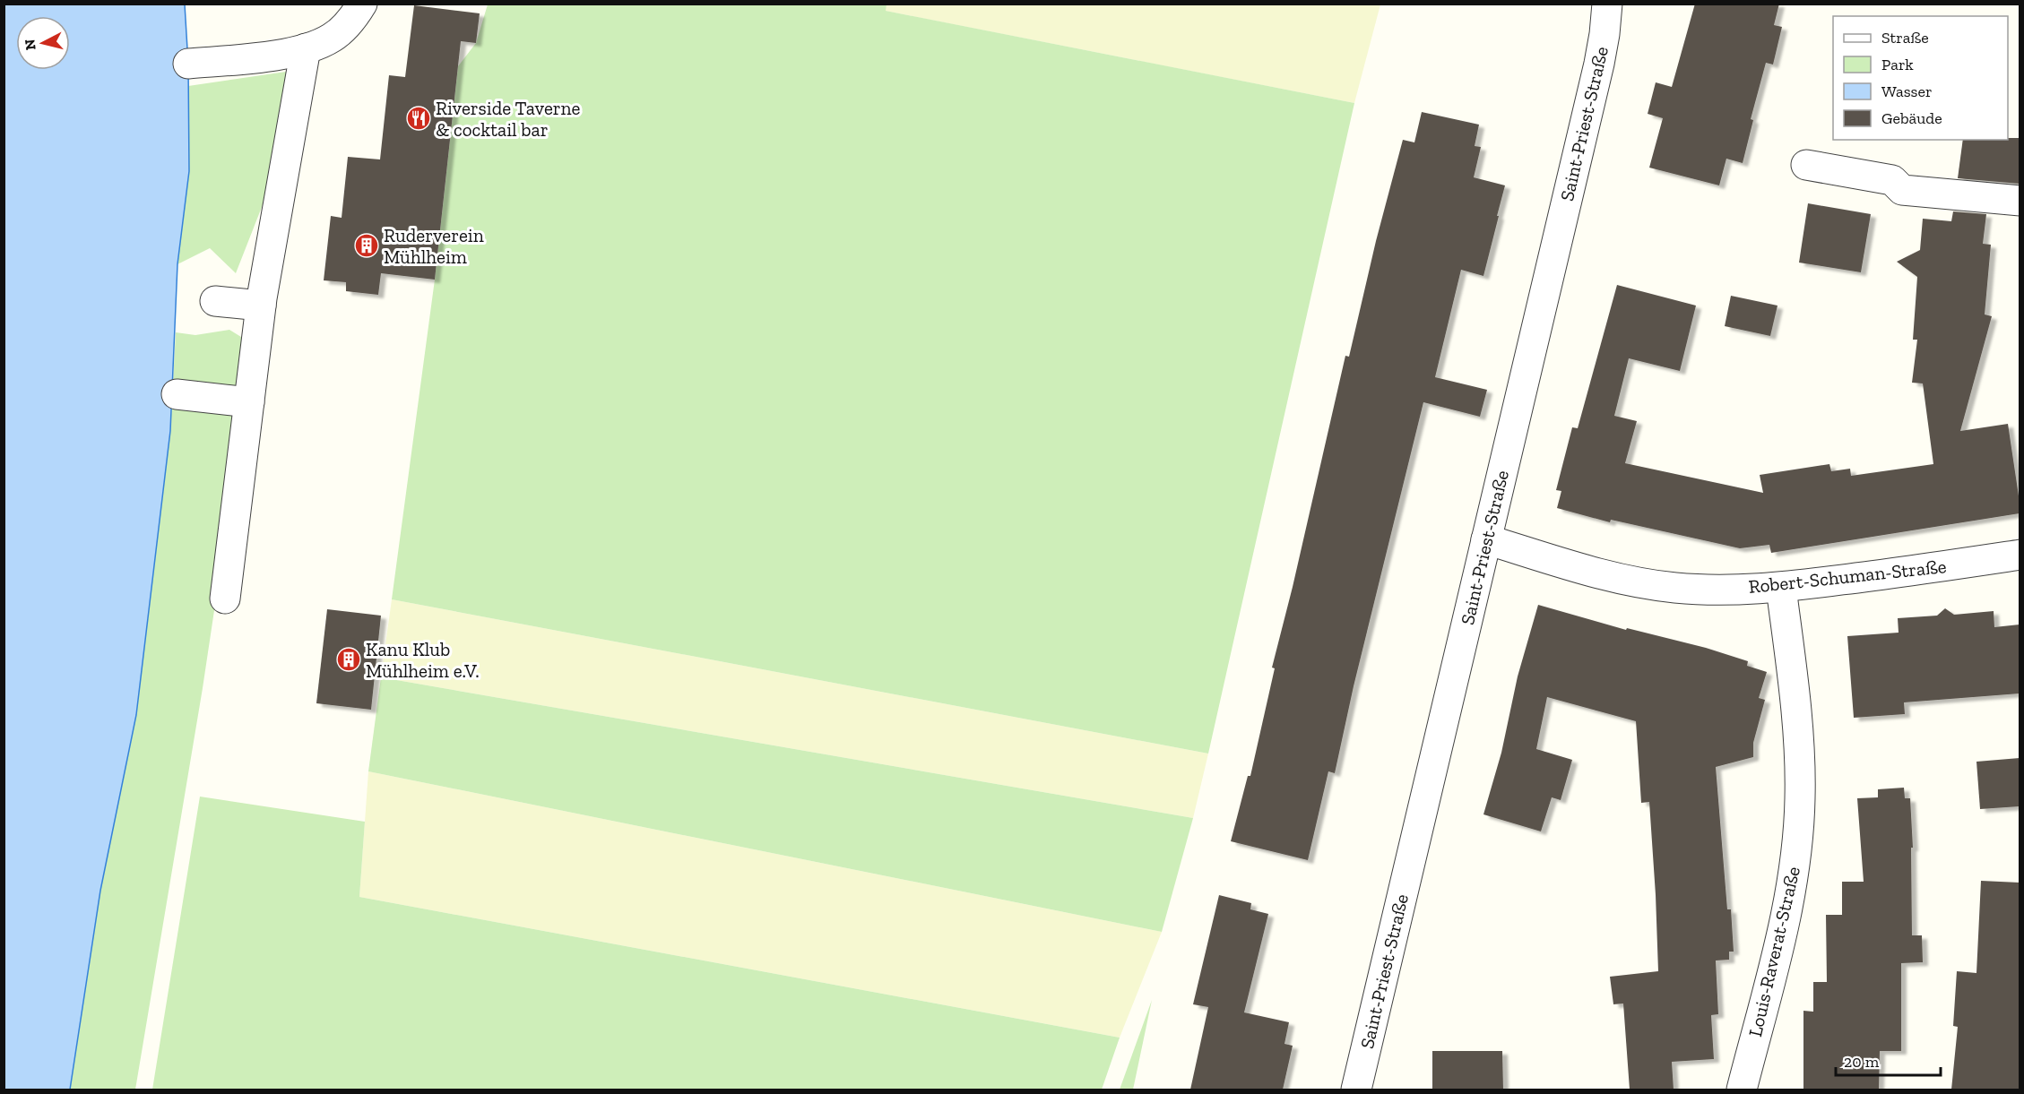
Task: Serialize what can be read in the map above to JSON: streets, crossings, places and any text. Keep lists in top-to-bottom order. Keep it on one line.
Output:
{"streets":{"street":["Saint-Priest-Straße","Robert-Schuman-Straße","Louis-Raverat-Straße"]},"crossings":[["Saint-Priest-Straße","Robert-Schuman-Straße"],["Robert-Schuman-Straße","Louis-Raverat-Straße"]],"places":{"restaurant":["Riverside Taverne & cocktail bar"],"building":["Ruderverein Mühlheim","Kanu Klub Mühlheim e.V."]},"legend":["Straße","Park","Wasser","Gebäude"],"scale_bar":"20 m","north":"left"}
